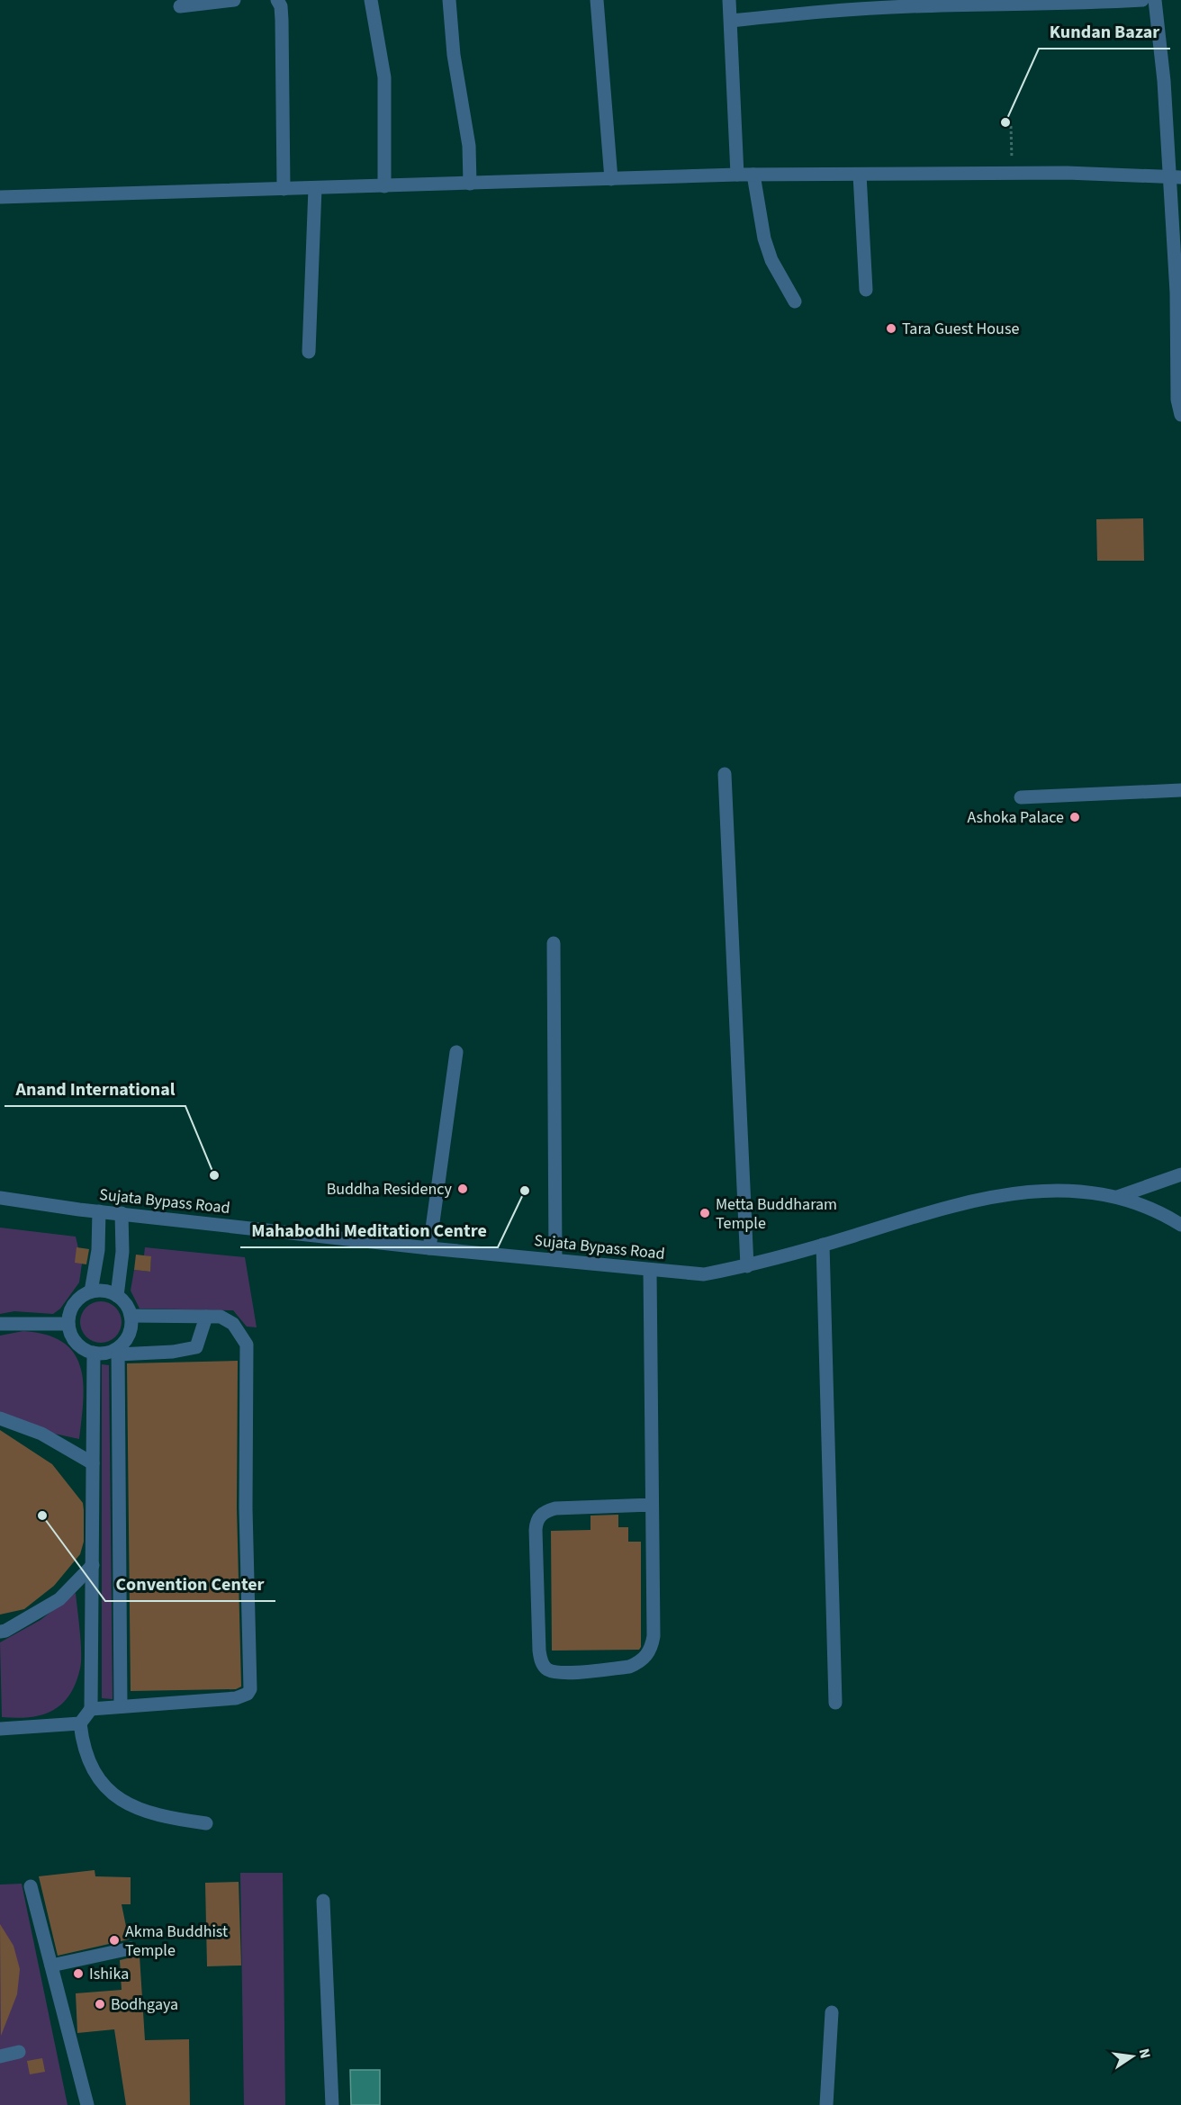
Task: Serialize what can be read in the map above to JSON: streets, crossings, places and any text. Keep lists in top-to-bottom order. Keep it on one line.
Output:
{"streets":{"street":["Sujata Bypass Road"]},"places":["Kundan Bazar","Tara Guest House","Ashoka Palace","Anand International","Buddha Residency","Mahabodhi Meditation Centre","Metta Buddharam Temple","Convention Center","Akma Buddhist Temple","Ishika","Bodhgaya"],"north":"right"}
